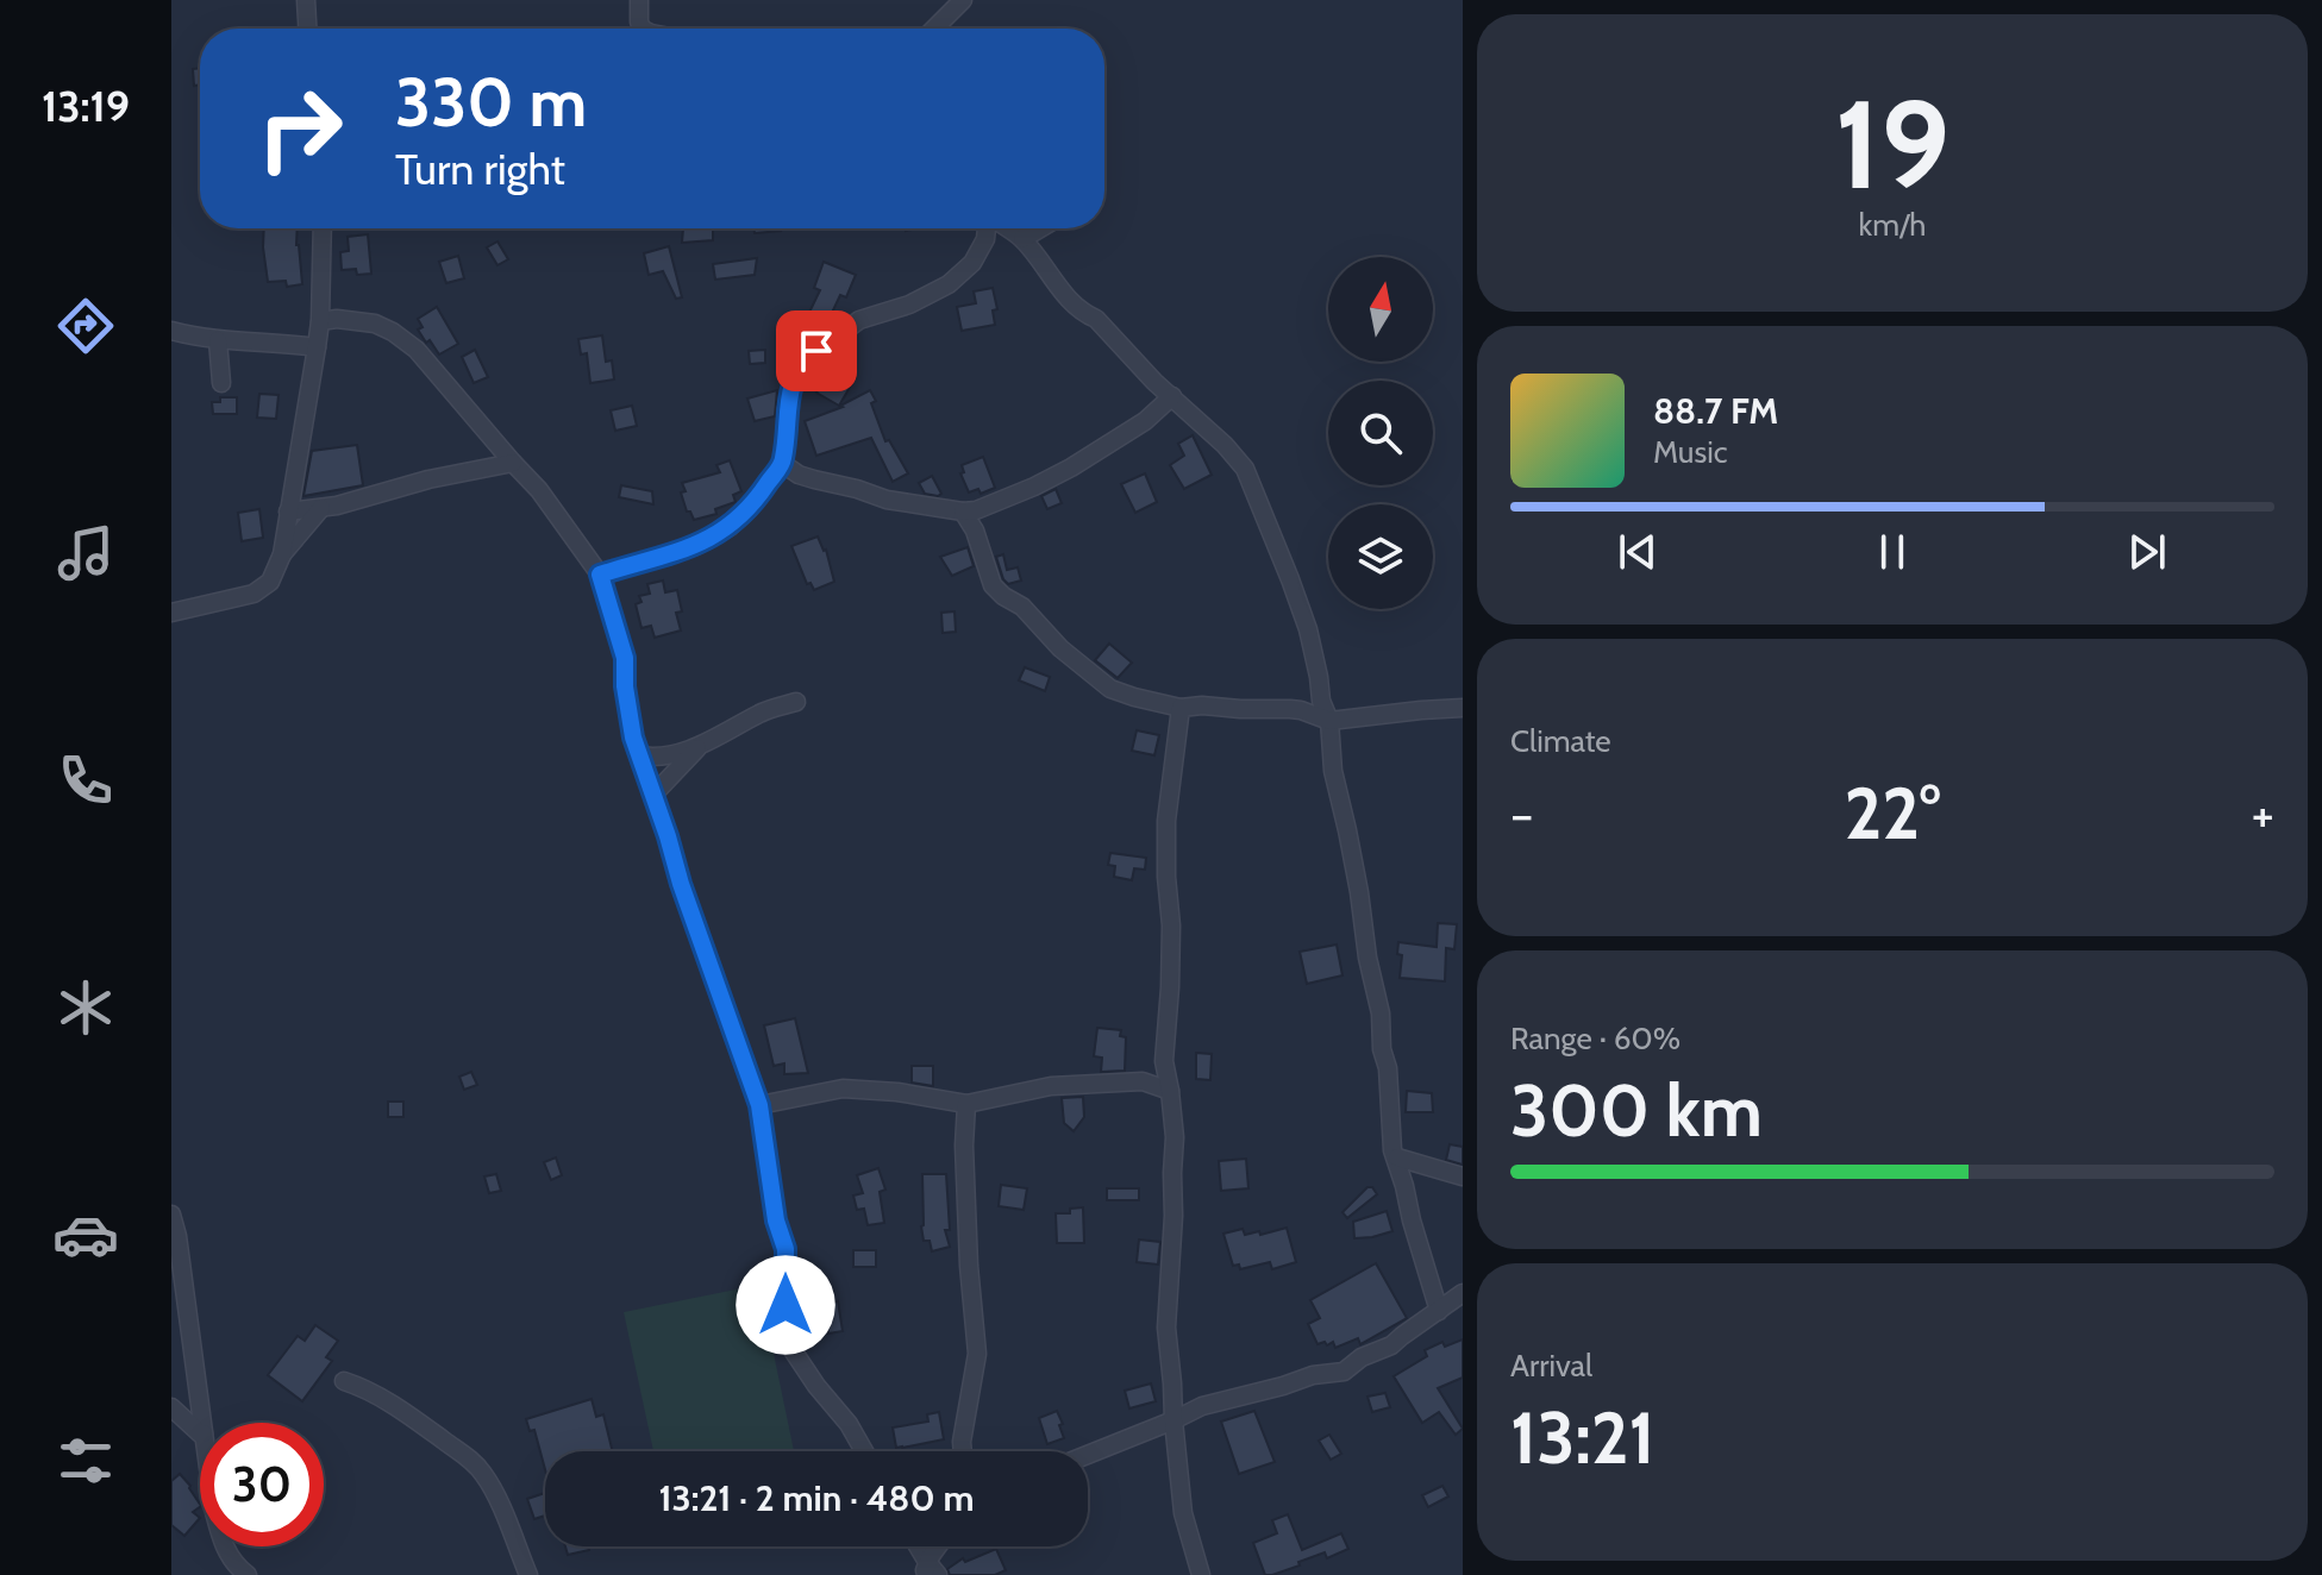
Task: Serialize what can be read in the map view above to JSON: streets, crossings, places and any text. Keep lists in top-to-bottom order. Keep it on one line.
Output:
{"north":"top","page":{"tabs":"13:19","tile":[["19","km/h"],"Climate",["Range · 60%","300 km"],["Arrival","13:21"]],"turn":["330 m","Turn right"],"song":["88.7 FM","Music"],"heat":["−","22°","+"],"limit":"30","trip":"13:21 · 2 min · 480 m"}}
